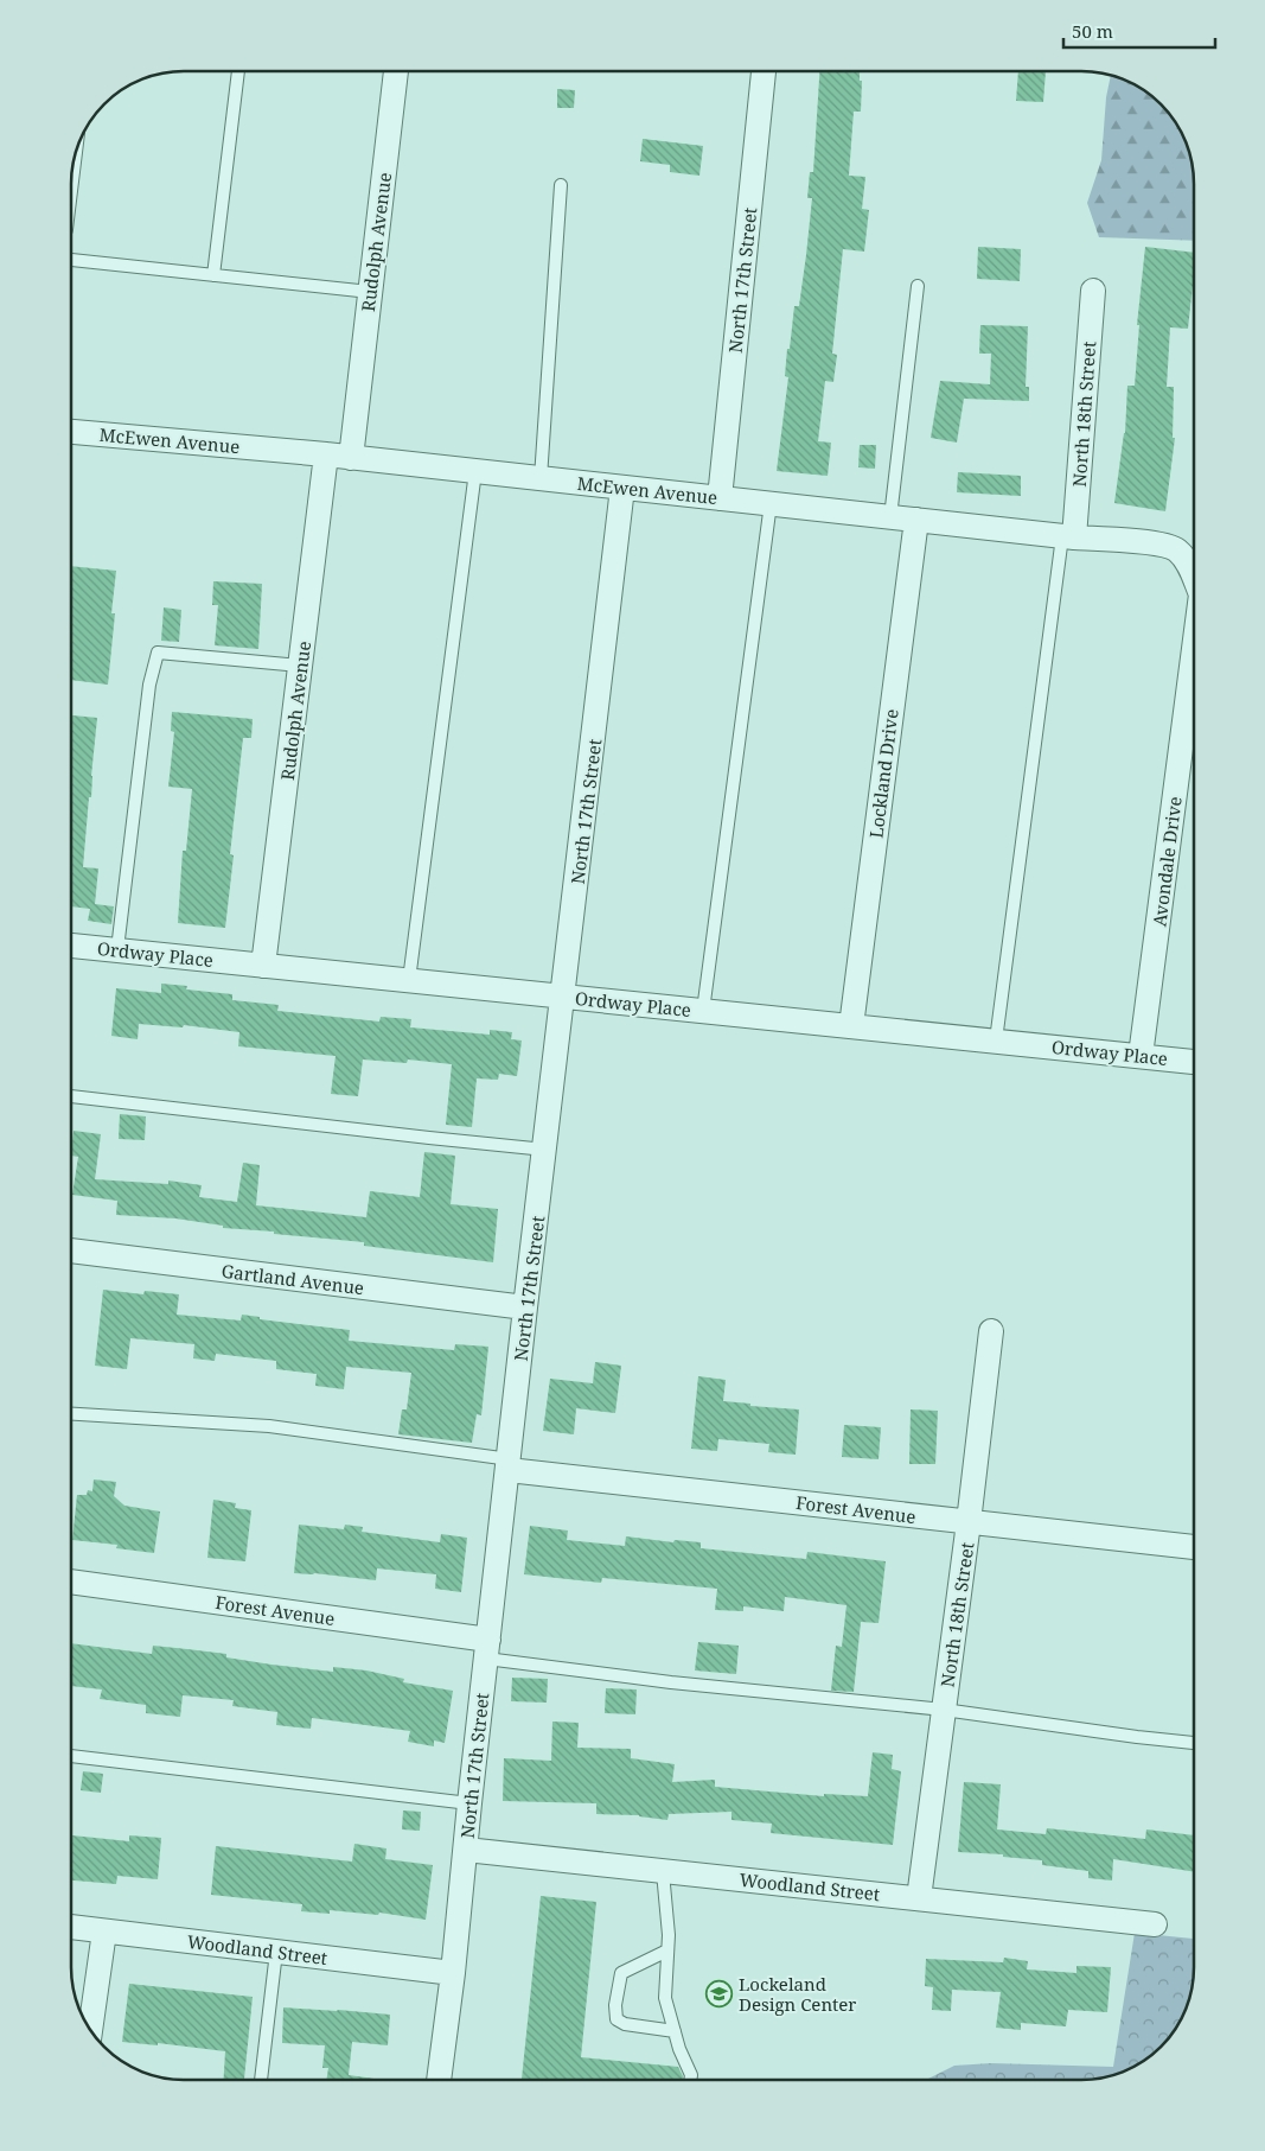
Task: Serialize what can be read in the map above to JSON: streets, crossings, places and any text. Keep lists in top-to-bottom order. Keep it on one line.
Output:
{"streets":{"street":["Rudolph Avenue","North 17th Street","North 18th Street","McEwen Avenue","Lockland Drive","Avondale Drive","Ordway Place","Gartland Avenue","Forest Avenue","Woodland Street"]},"crossings":[["Rudolph Avenue","McEwen Avenue"],["Rudolph Avenue","Ordway Place"],["North 17th Street","McEwen Avenue"],["North 17th Street","Ordway Place"],["North 17th Street","Gartland Avenue"],["North 17th Street","Forest Avenue"],["North 17th Street","Woodland Street"],["North 18th Street","McEwen Avenue"],["North 18th Street","Forest Avenue"],["North 18th Street","Woodland Street"],["McEwen Avenue","Lockland Drive"],["Lockland Drive","Ordway Place"],["Avondale Drive","Ordway Place"]],"places":{"school or university":["Lockeland Design Center"]},"scale_bar":"50 m"}
